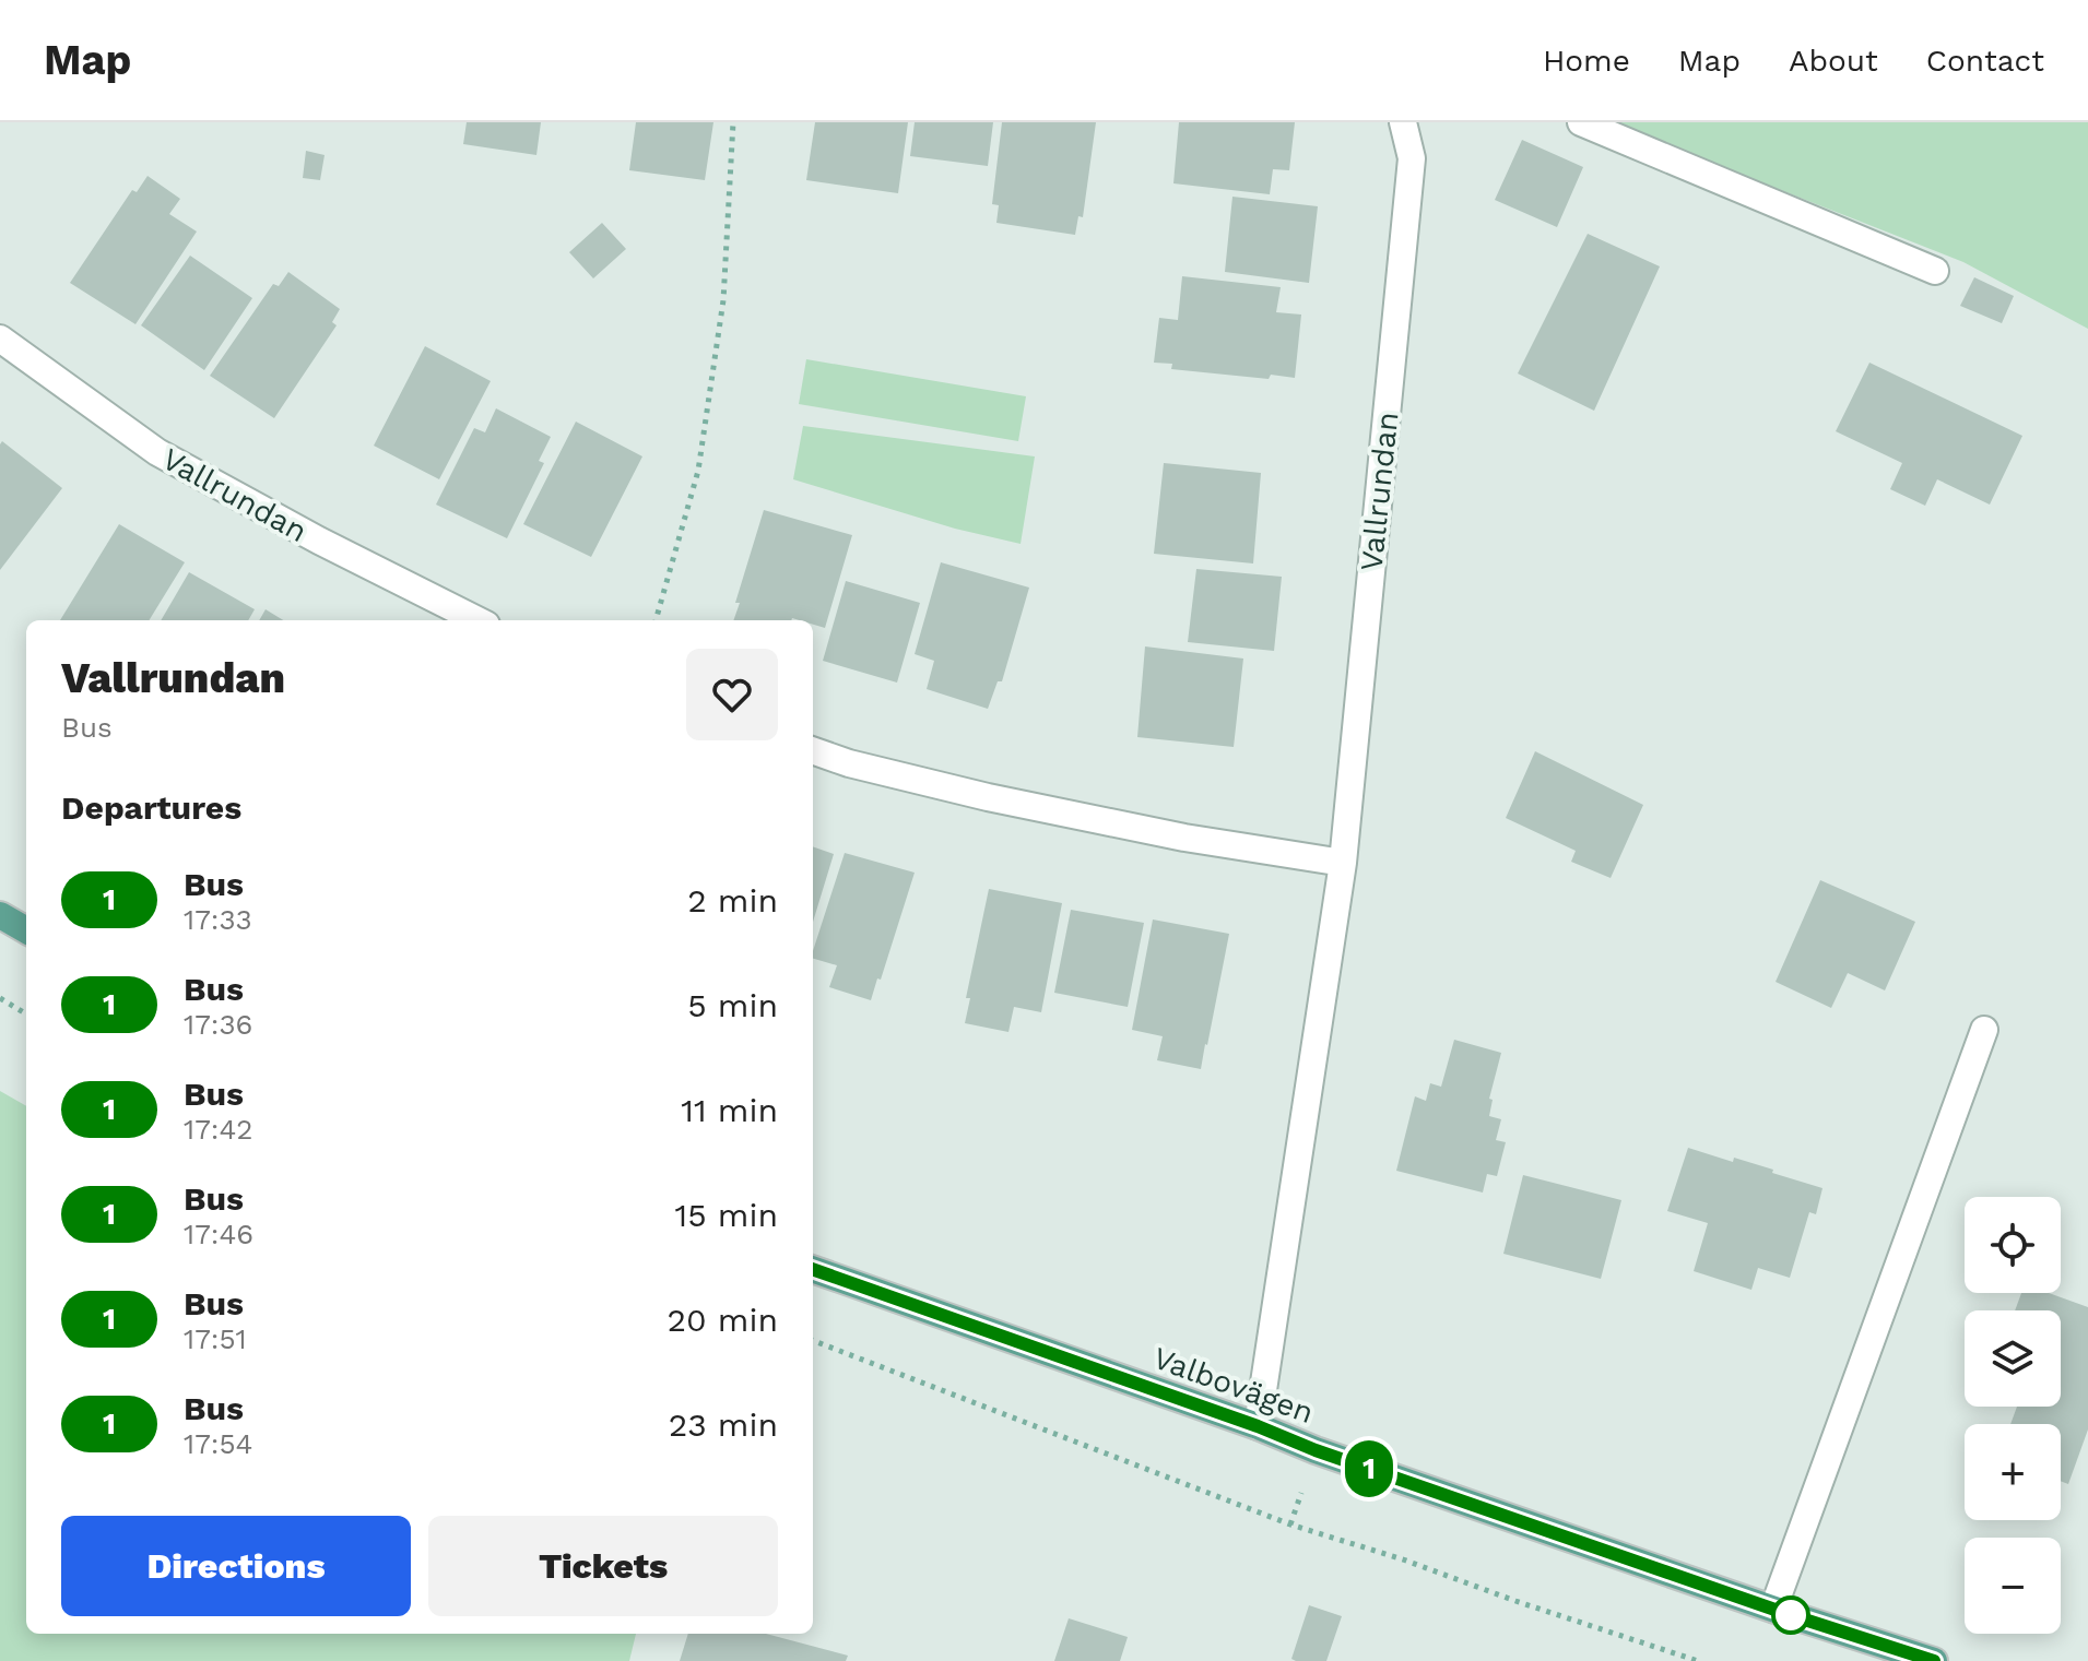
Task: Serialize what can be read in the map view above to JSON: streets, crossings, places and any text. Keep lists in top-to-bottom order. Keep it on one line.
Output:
{"streets":{"main road":["Valbovägen"],"street":["Vallrundan"]},"crossings":[["Vallrundan","Valbovägen"]],"lines":["bus line 1"],"page":{"header":"Map","nav":["Home","Map","About","Contact"],"on_map":"1","heading":[["Vallrundan","Bus"],"Departures"],"list":[{"mark":"1","name":"Bus","note":"17:33","value":"2 min"},{"mark":"1","name":"Bus","note":"17:36","value":"5 min"},{"mark":"1","name":"Bus","note":"17:42","value":"11 min"},{"mark":"1","name":"Bus","note":"17:46","value":"15 min"},{"mark":"1","name":"Bus","note":"17:51","value":"20 min"},{"mark":"1","name":"Bus","note":"17:54","value":"23 min"}],"map_buttons":["+","−"],"buttons":["Directions","Tickets"]}}
